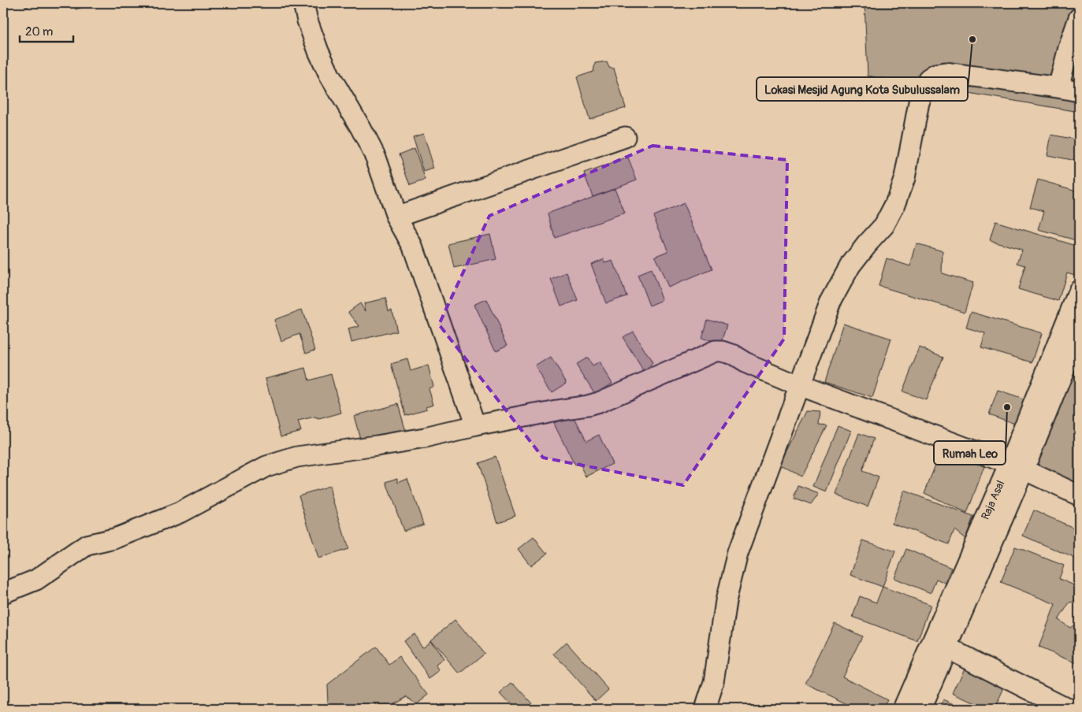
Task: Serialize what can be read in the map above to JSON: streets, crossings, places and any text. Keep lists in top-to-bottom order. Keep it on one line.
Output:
{"streets":{"street":["Raja Asal"]},"places":["Lokasi Mesjid Agung Kota Subulussalam","Rumah Leo"],"scale_bar":"20 m"}
